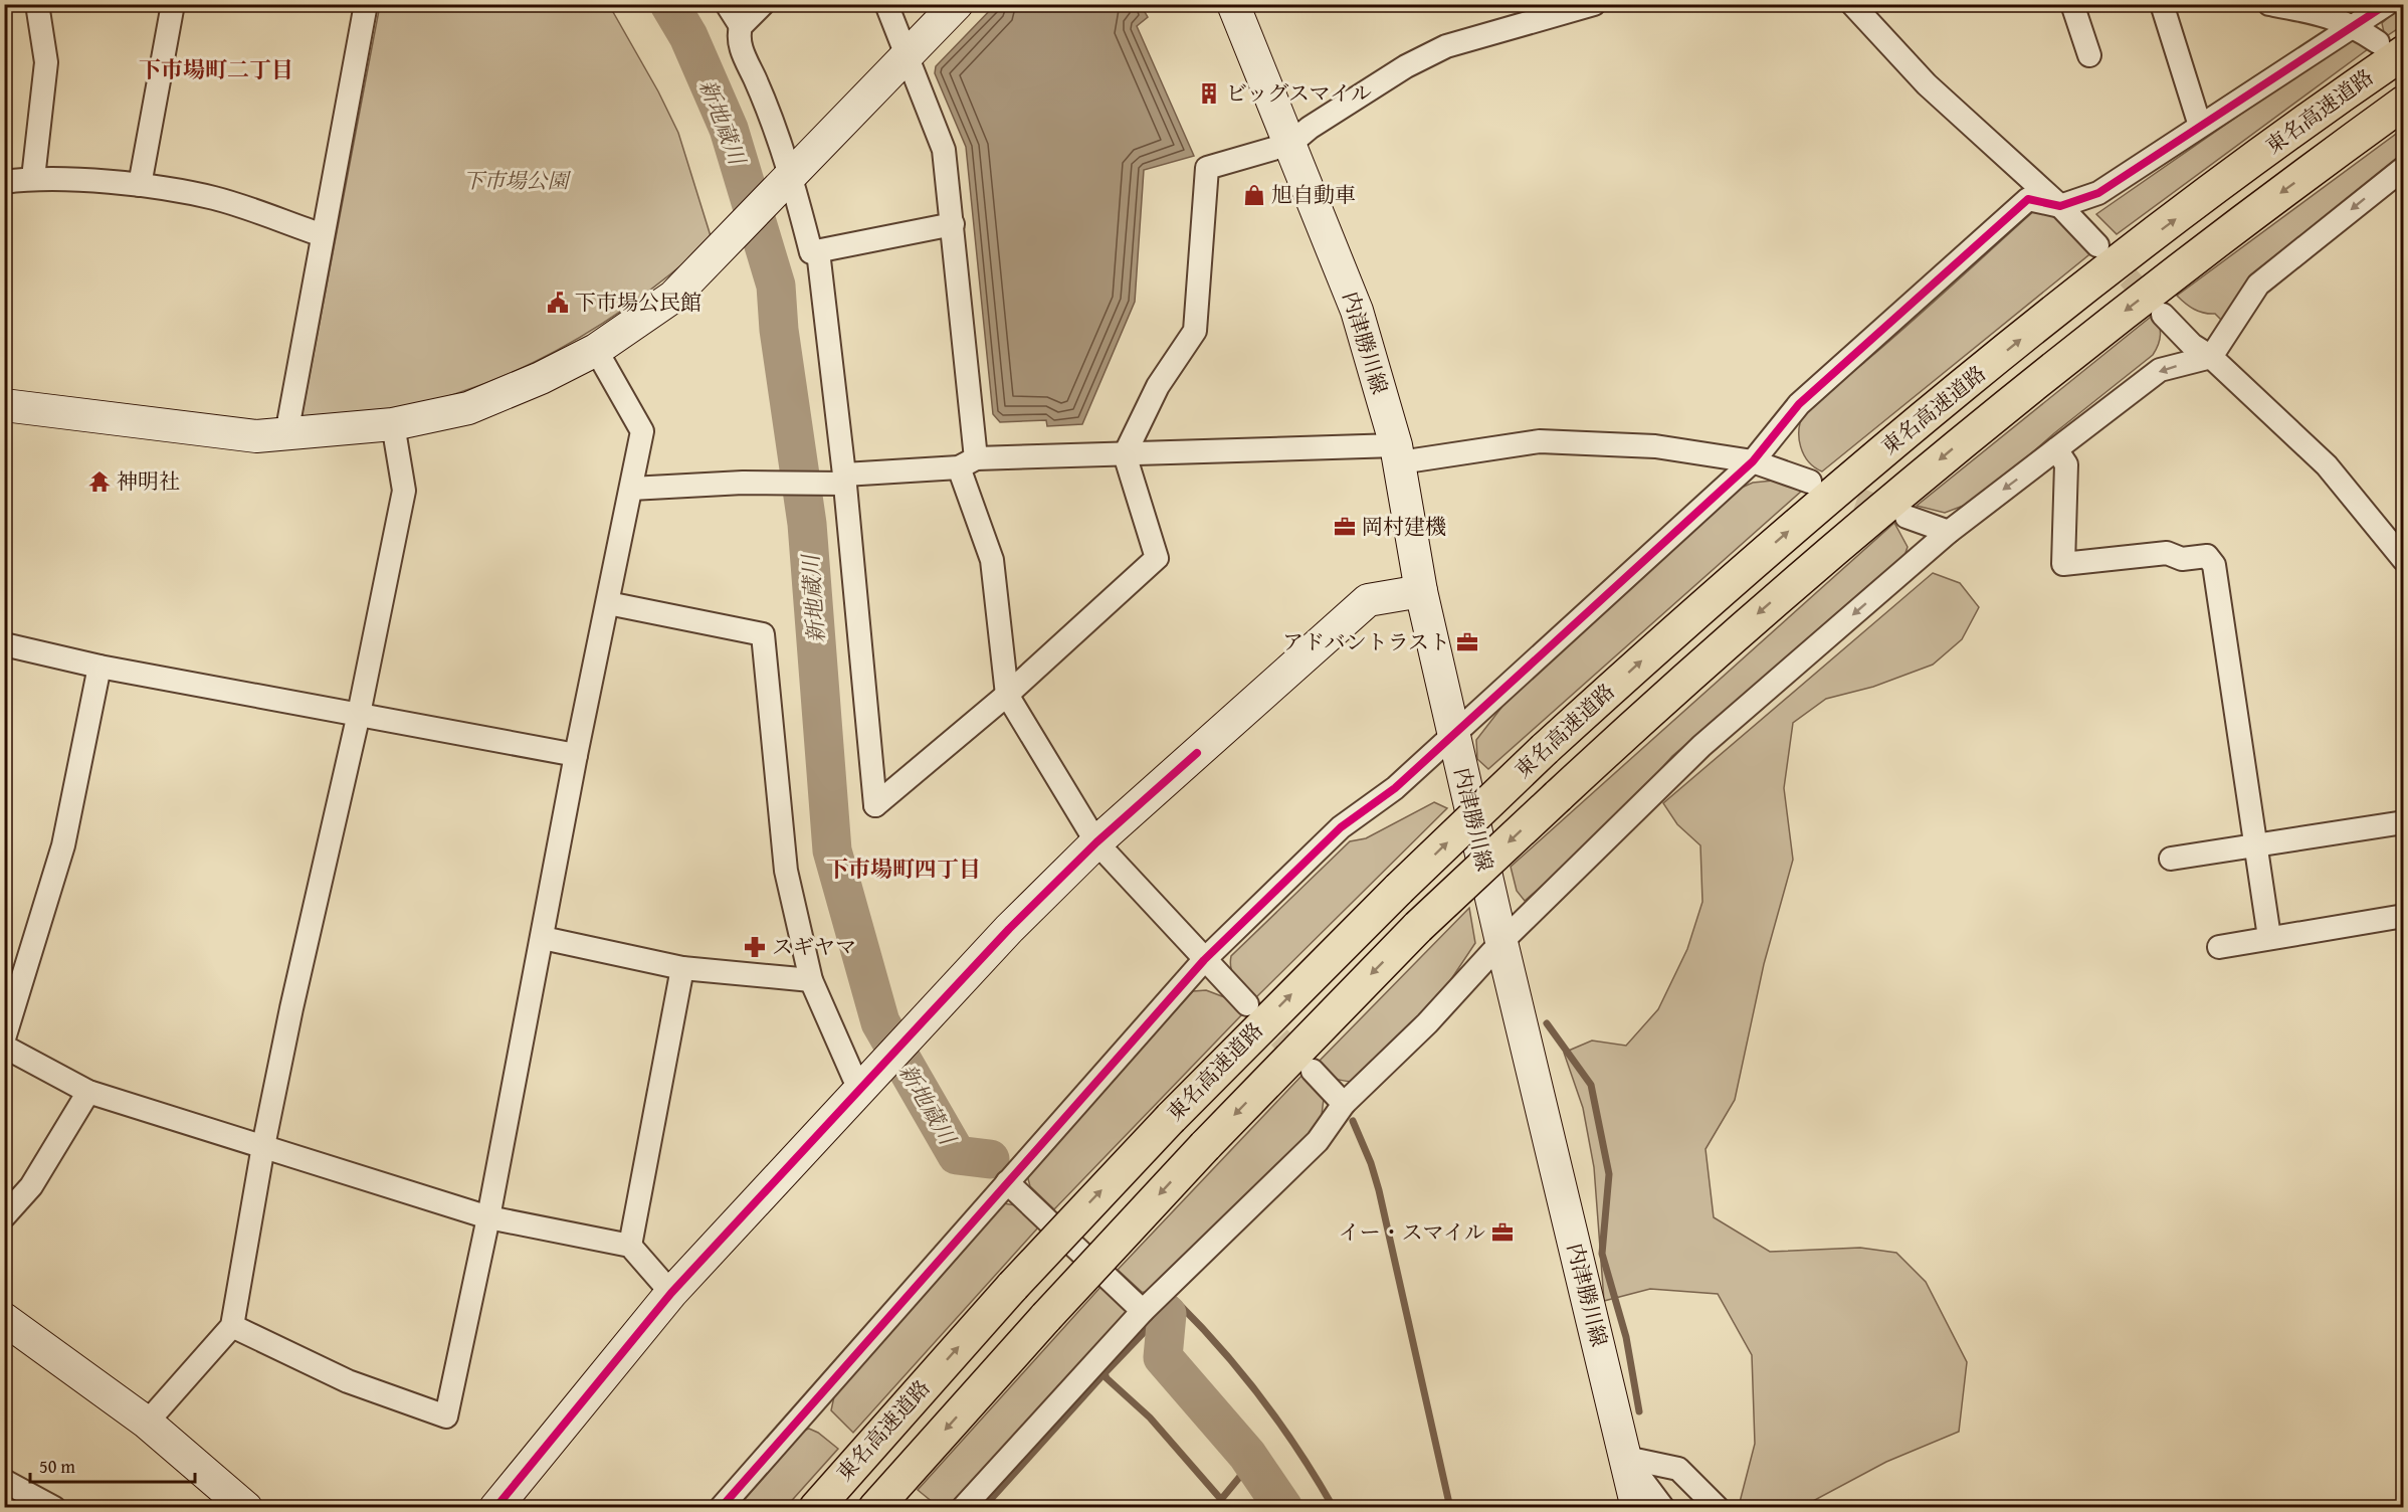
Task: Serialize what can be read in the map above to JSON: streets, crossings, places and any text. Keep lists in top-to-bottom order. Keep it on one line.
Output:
{"streets":{"highway":["東名高速道路"],"street":["内津勝川線"]},"districts":["下市場町二丁目","下市場町四丁目"],"water":["新地蔵川"],"parks":["下市場公園"],"places":{"building":["ビッグスマイル"],"shop":["旭自動車"],"public building":["下市場公民館"],"temple":["神明社"],"office":["岡村建機","アドバントラスト","イー・スマイル"],"pharmacy":["スギヤマ"]},"scale_bar":"50 m"}
